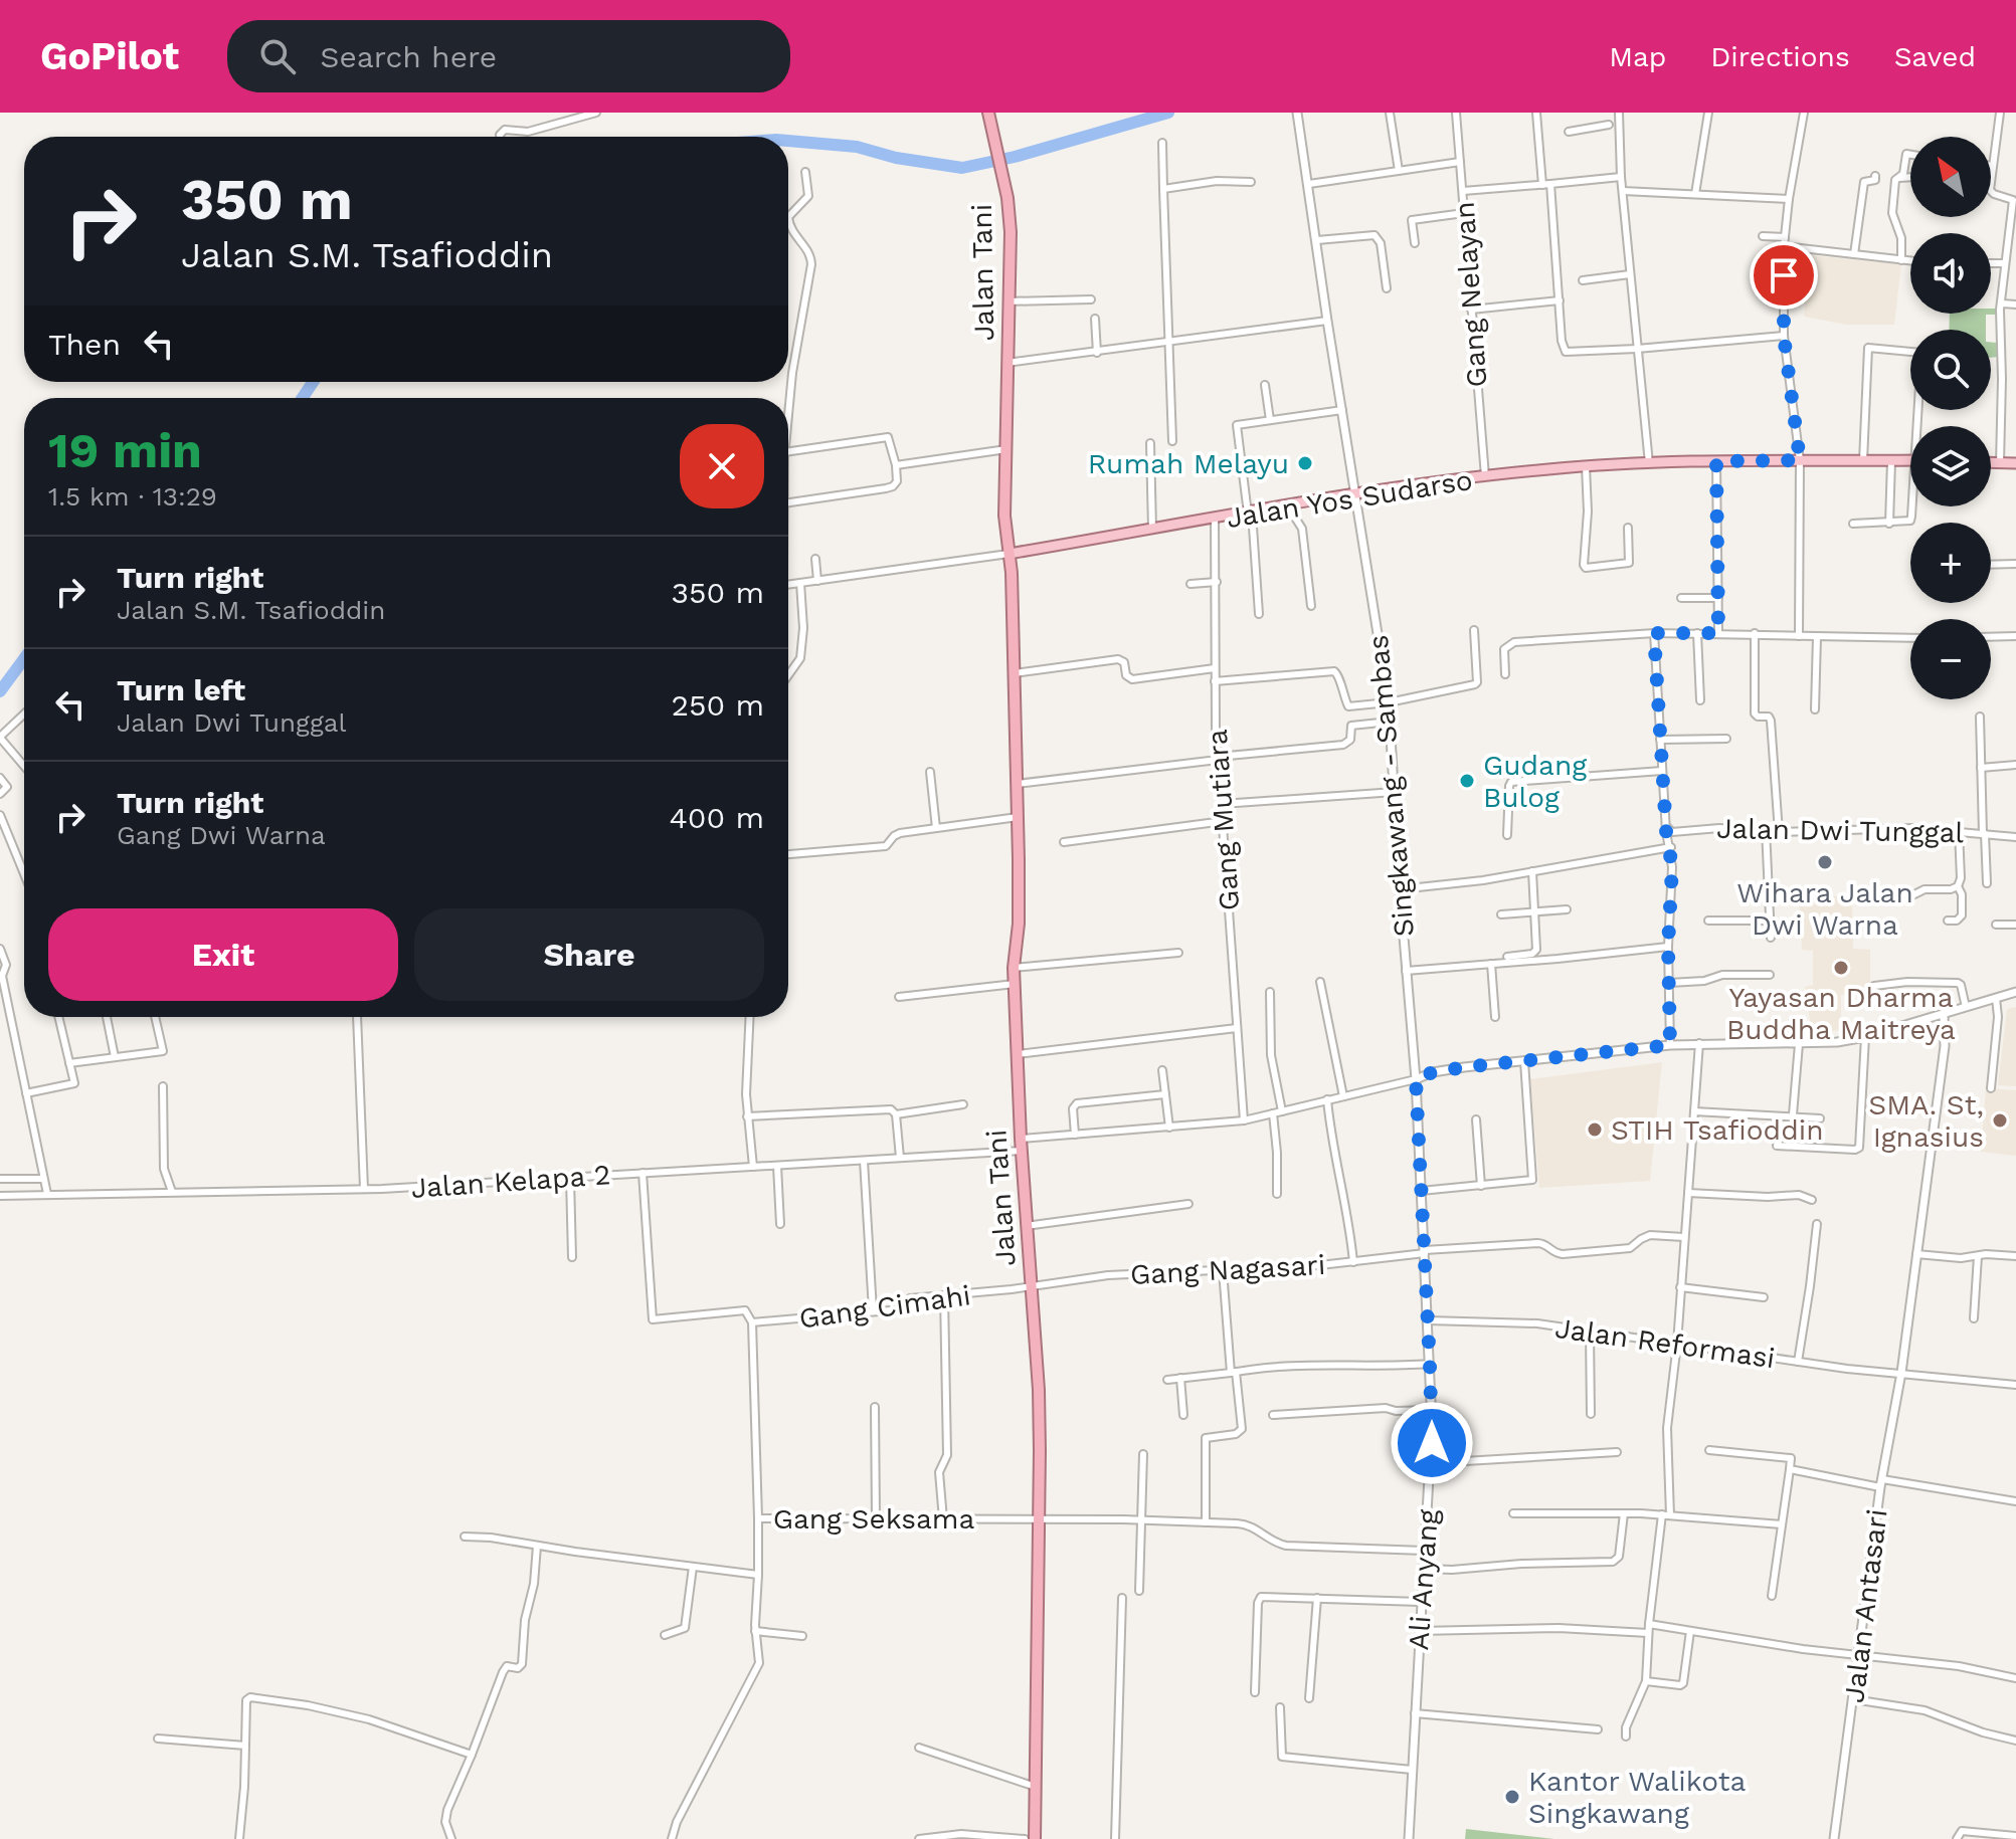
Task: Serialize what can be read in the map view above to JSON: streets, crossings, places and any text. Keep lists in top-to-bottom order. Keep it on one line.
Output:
{"streets":{"highway":["Jalan Tani"],"main road":["Jalan Yos Sudarso"],"street":["Gang Nelayan","Singkawang - Sambas","Gang Mutiara","Jalan Dwi Tunggal","Jalan Kelapa 2","Gang Nagasari","Gang Cimahi","Jalan Reformasi","Gang Seksama","Ali Anyang","Jalan Antasari"]},"crossings":[["Jalan Tani","Jalan Yos Sudarso"],["Jalan Tani","Jalan Kelapa 2"],["Jalan Tani","Gang Nagasari"],["Jalan Tani","Gang Cimahi"],["Jalan Tani","Gang Seksama"],["Gang Nelayan","Jalan Yos Sudarso"],["Jalan Yos Sudarso","Singkawang - Sambas"],["Jalan Yos Sudarso","Gang Mutiara"],["Singkawang - Sambas","Ali Anyang"],["Jalan Kelapa 2","Gang Cimahi"],["Gang Nagasari","Gang Cimahi"],["Gang Nagasari","Ali Anyang"],["Gang Cimahi","Gang Seksama"],["Jalan Reformasi","Ali Anyang"],["Jalan Reformasi","Jalan Antasari"],["Gang Seksama","Ali Anyang"]],"places":["Rumah Melayu","Gudang Bulog","Wihara Jalan Dwi Warna","Yayasan Dharma Buddha Maitreya","SMA. St, Ignasius","STIH Tsafioddin","Kantor Walikota Singkawang"],"north":"top left","page":{"header":"GoPilot","search":"Search here","nav":["Map","Directions","Saved"],"map_buttons":["+","−"],"turn":["350 m","Jalan S.M. Tsafioddin"],"then":"Then","heading":["19 min","1.5 km · 13:29"],"list":[{"name":"Turn right","note":"Jalan S.M. Tsafioddin","value":"350 m"},{"name":"Turn left","note":"Jalan Dwi Tunggal","value":"250 m"},{"name":"Turn right","note":"Gang Dwi Warna","value":"400 m"}],"buttons":["Exit","Share"]}}
